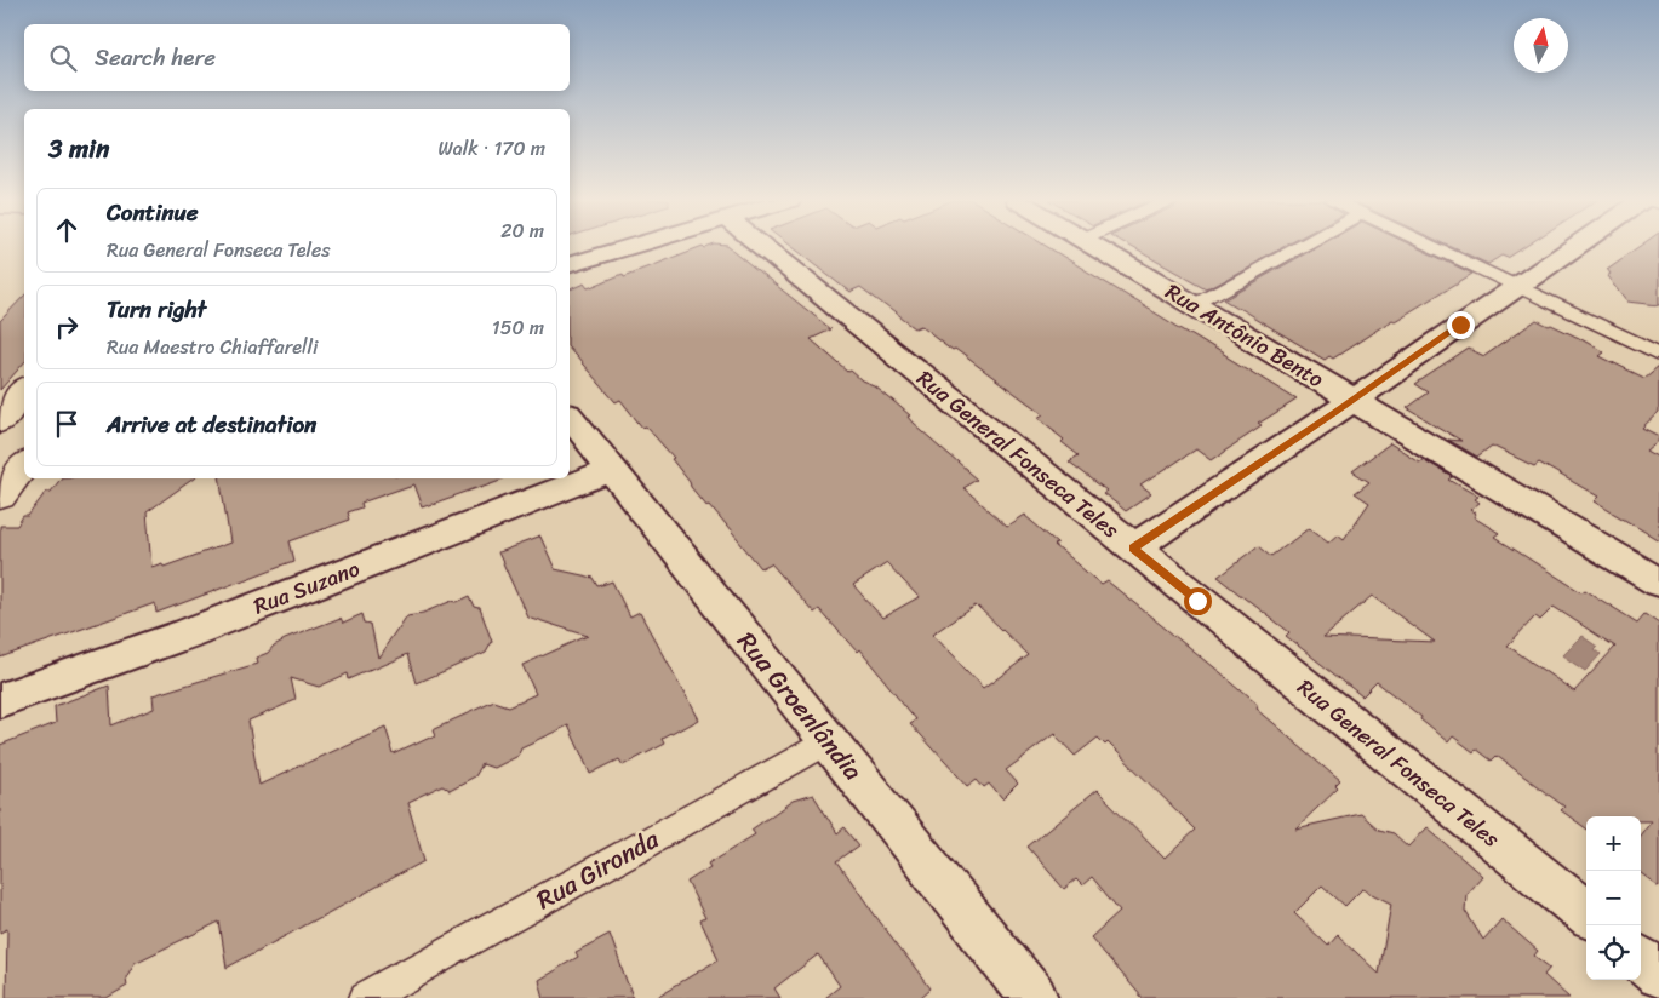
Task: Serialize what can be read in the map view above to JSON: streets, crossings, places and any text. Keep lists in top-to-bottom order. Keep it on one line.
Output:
{"streets":{"street":["Rua Antônio Bento","Rua General Fonseca Teles","Rua Suzano","Rua Groenlândia","Rua Gironda"]},"crossings":[["Rua Suzano","Rua Groenlândia"],["Rua Groenlândia","Rua Gironda"]],"north":"top","page":{"search":"Search here","heading":["3 min","Walk · 170 m"],"list":[["Continue","Rua General Fonseca Teles","20 m"],["Turn right","Rua Maestro Chiaffarelli","150 m"],"Arrive at destination"],"map_buttons":["+","−"]}}
